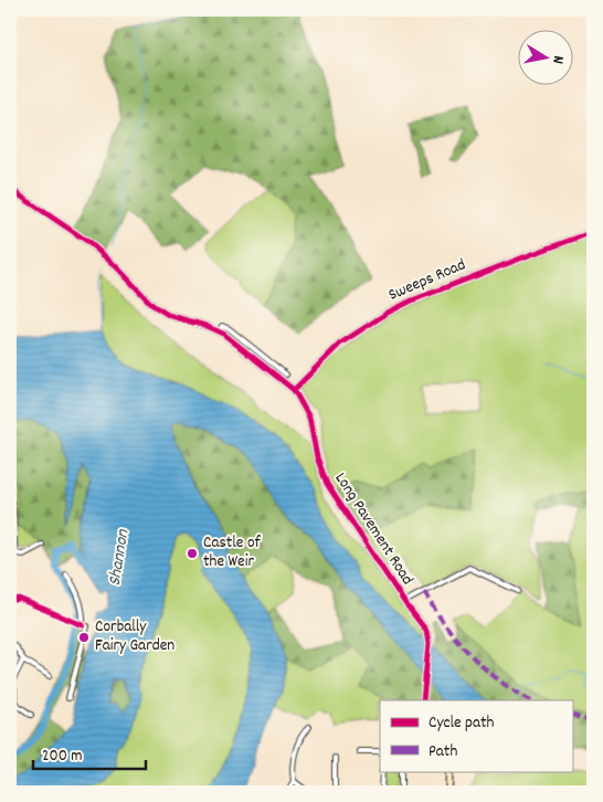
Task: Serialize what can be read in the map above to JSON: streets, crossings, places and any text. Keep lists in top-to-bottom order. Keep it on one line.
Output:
{"streets":{"main road":["Sweeps Road","Long Pavement Road"]},"crossings":[["Sweeps Road","Long Pavement Road"]],"water":["Shannon"],"places":["Castle of the Weir","Corbally Fairy Garden"],"legend":["Cycle path","Path"],"scale_bar":"200 m","north":"right"}
